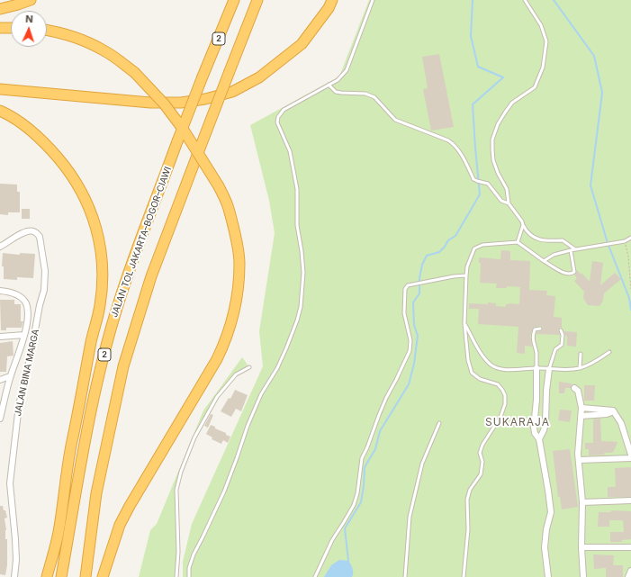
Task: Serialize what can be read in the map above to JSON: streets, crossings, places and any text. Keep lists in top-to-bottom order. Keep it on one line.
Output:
{"streets":{"highway":["2","JALAN TOL JAKARTA–BOGOR–CIAWI"],"street":["JALAN BINA MARGA"]},"districts":["SUKARAJA"],"north":"top"}
